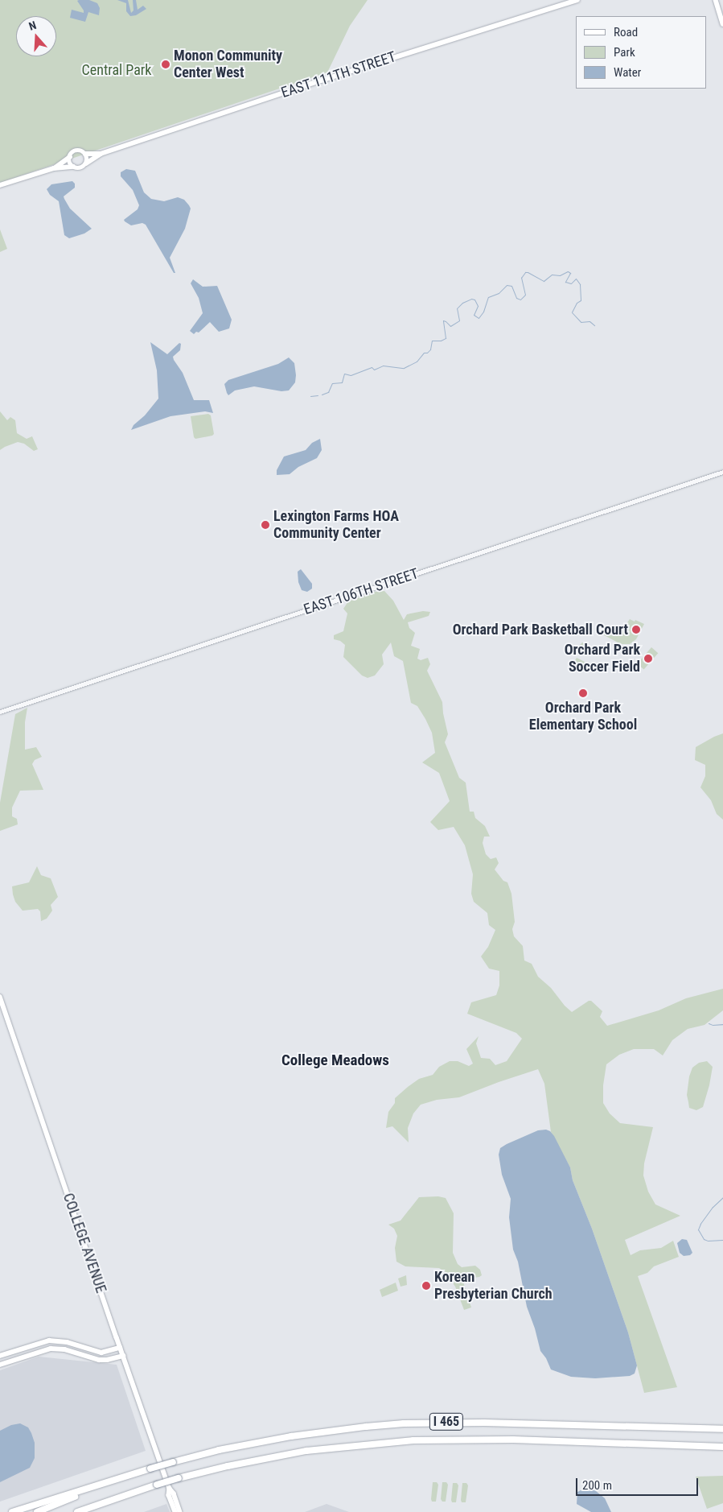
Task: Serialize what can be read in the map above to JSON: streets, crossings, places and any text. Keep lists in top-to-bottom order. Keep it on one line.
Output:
{"streets":{"highway":["I 465"],"main road":["EAST 111TH STREET","COLLEGE AVENUE"],"street":["EAST 106TH STREET"]},"districts":["College Meadows"],"parks":["Central Park"],"places":["Monon Community Center West","Lexington Farms HOA Community Center","Orchard Park Basketball Court","Orchard Park Soccer Field","Orchard Park Elementary School","Korean Presbyterian Church"],"legend":["Road","Park","Water"],"scale_bar":"200 m","north":"top"}
